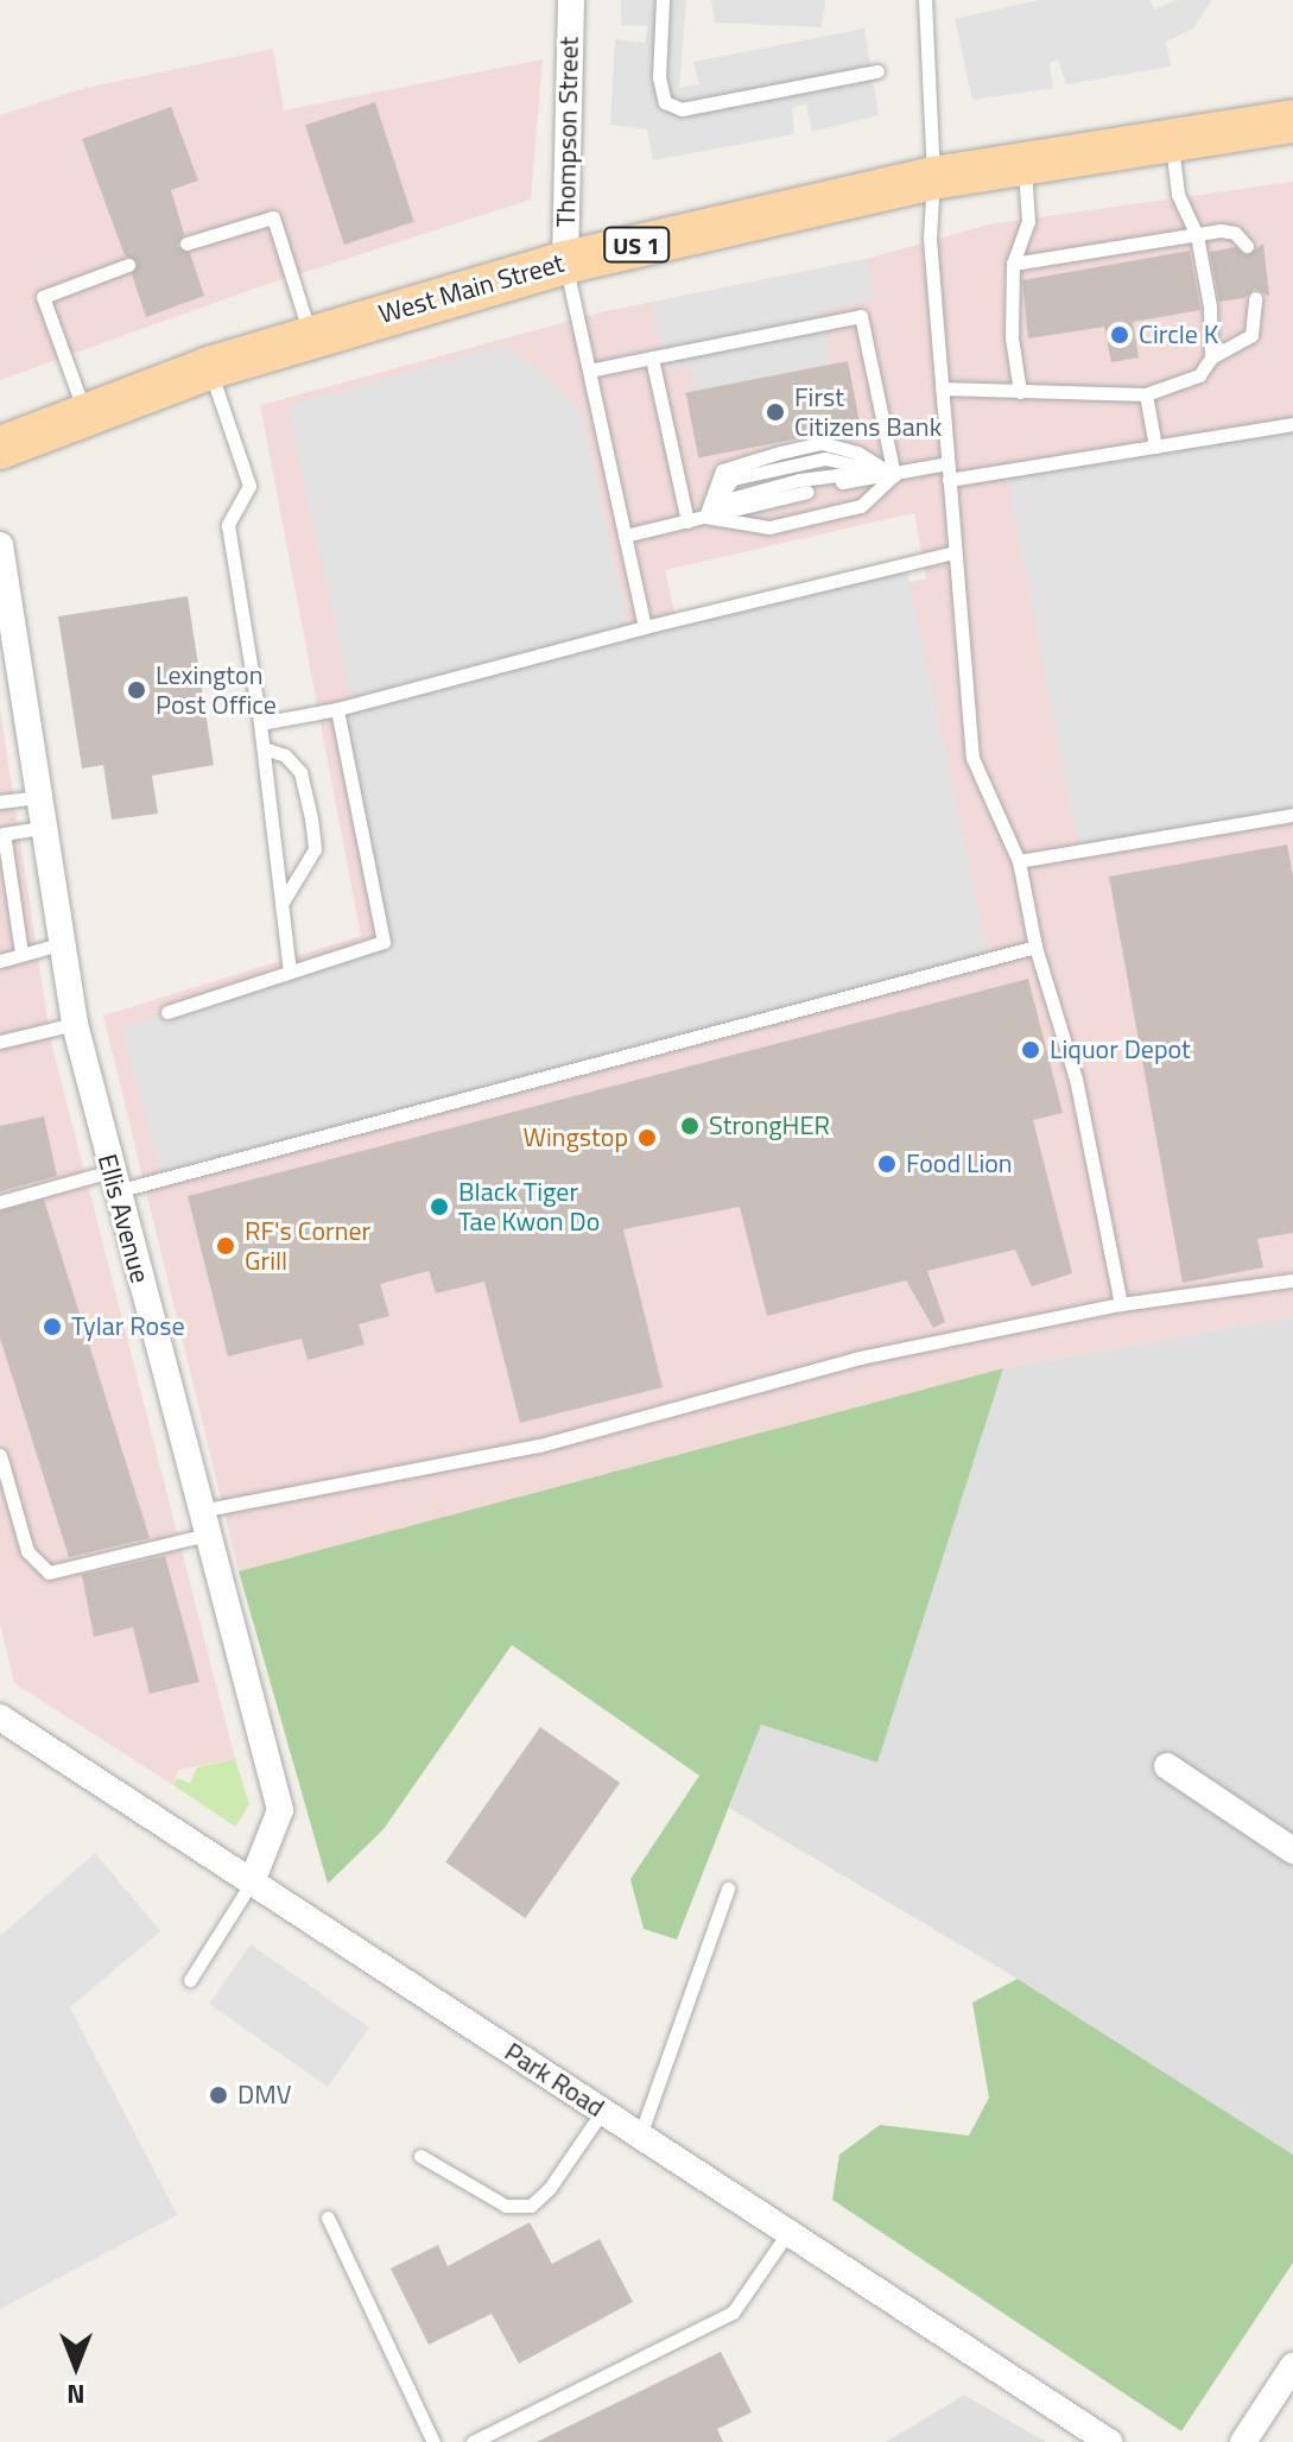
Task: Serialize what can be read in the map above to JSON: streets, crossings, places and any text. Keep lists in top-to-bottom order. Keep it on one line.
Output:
{"streets":{"main road":["US 1","West Main Street"],"street":["Thompson Street","Ellis Avenue","Park Road"]},"crossings":[["Thompson Street","West Main Street"],["Ellis Avenue","Park Road"]],"places":["Circle K","First Citizens Bank","Lexington Post Office","Liquor Depot","StrongHER","Wingstop","Food Lion","Black Tiger Tae Kwon Do","RF's Corner Grill","Tylar Rose","DMV"],"north":"bottom"}
